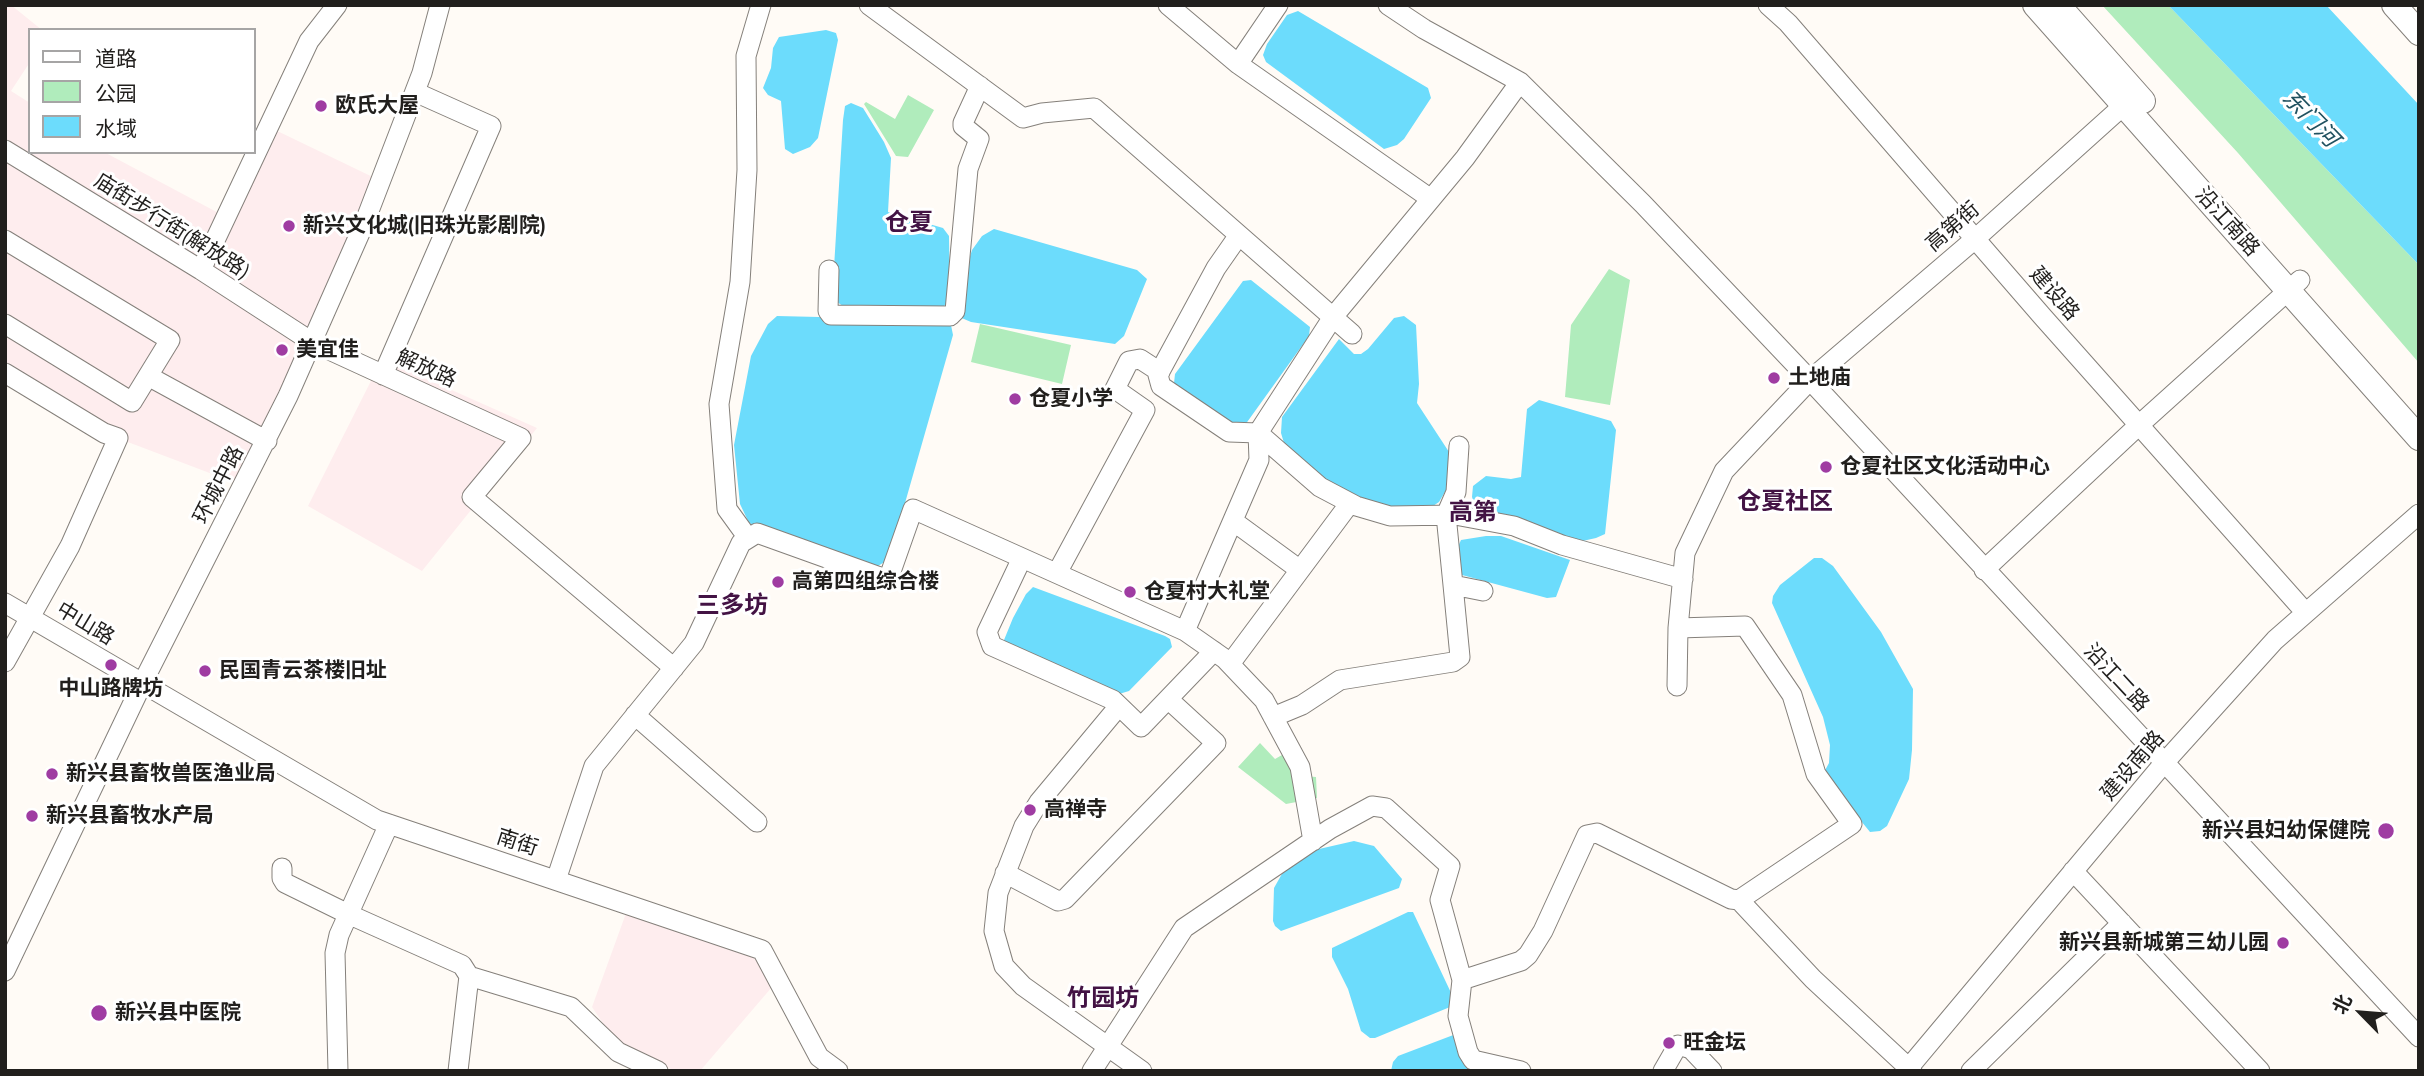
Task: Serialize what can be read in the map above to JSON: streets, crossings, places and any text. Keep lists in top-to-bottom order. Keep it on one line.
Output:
{"streets":{"main road":["沿江南路"],"street":["庙街步行街(解放路)","高第街","建设路","解放路","环城中路","中山路","沿江二路","建设南路","南街"]},"crossings":[["沿江南路","高第街"],["庙街步行街(解放路)","解放路"],["庙街步行街(解放路)","环城中路"],["高第街","建设路"],["高第街","沿江二路"],["建设路","建设南路"],["解放路","环城中路"],["环城中路","中山路"],["环城中路","南街"],["中山路","南街"],["沿江二路","建设南路"]],"districts":["仓夏","仓夏社区","高第","三多坊","竹园坊"],"water":["东门河"],"places":["欧氏大屋","新兴文化城(旧珠光影剧院)","美宜佳","土地庙","仓夏小学","仓夏社区文化活动中心","高第四组综合楼","仓夏村大礼堂","中山路牌坊","民国青云茶楼旧址","新兴县畜牧兽医渔业局","高禅寺","新兴县畜牧水产局","新兴县妇幼保健院","新兴县新城第三幼儿园","新兴县中医院","旺金坛"],"legend":["道路","公园","水域"],"north":"top left"}
